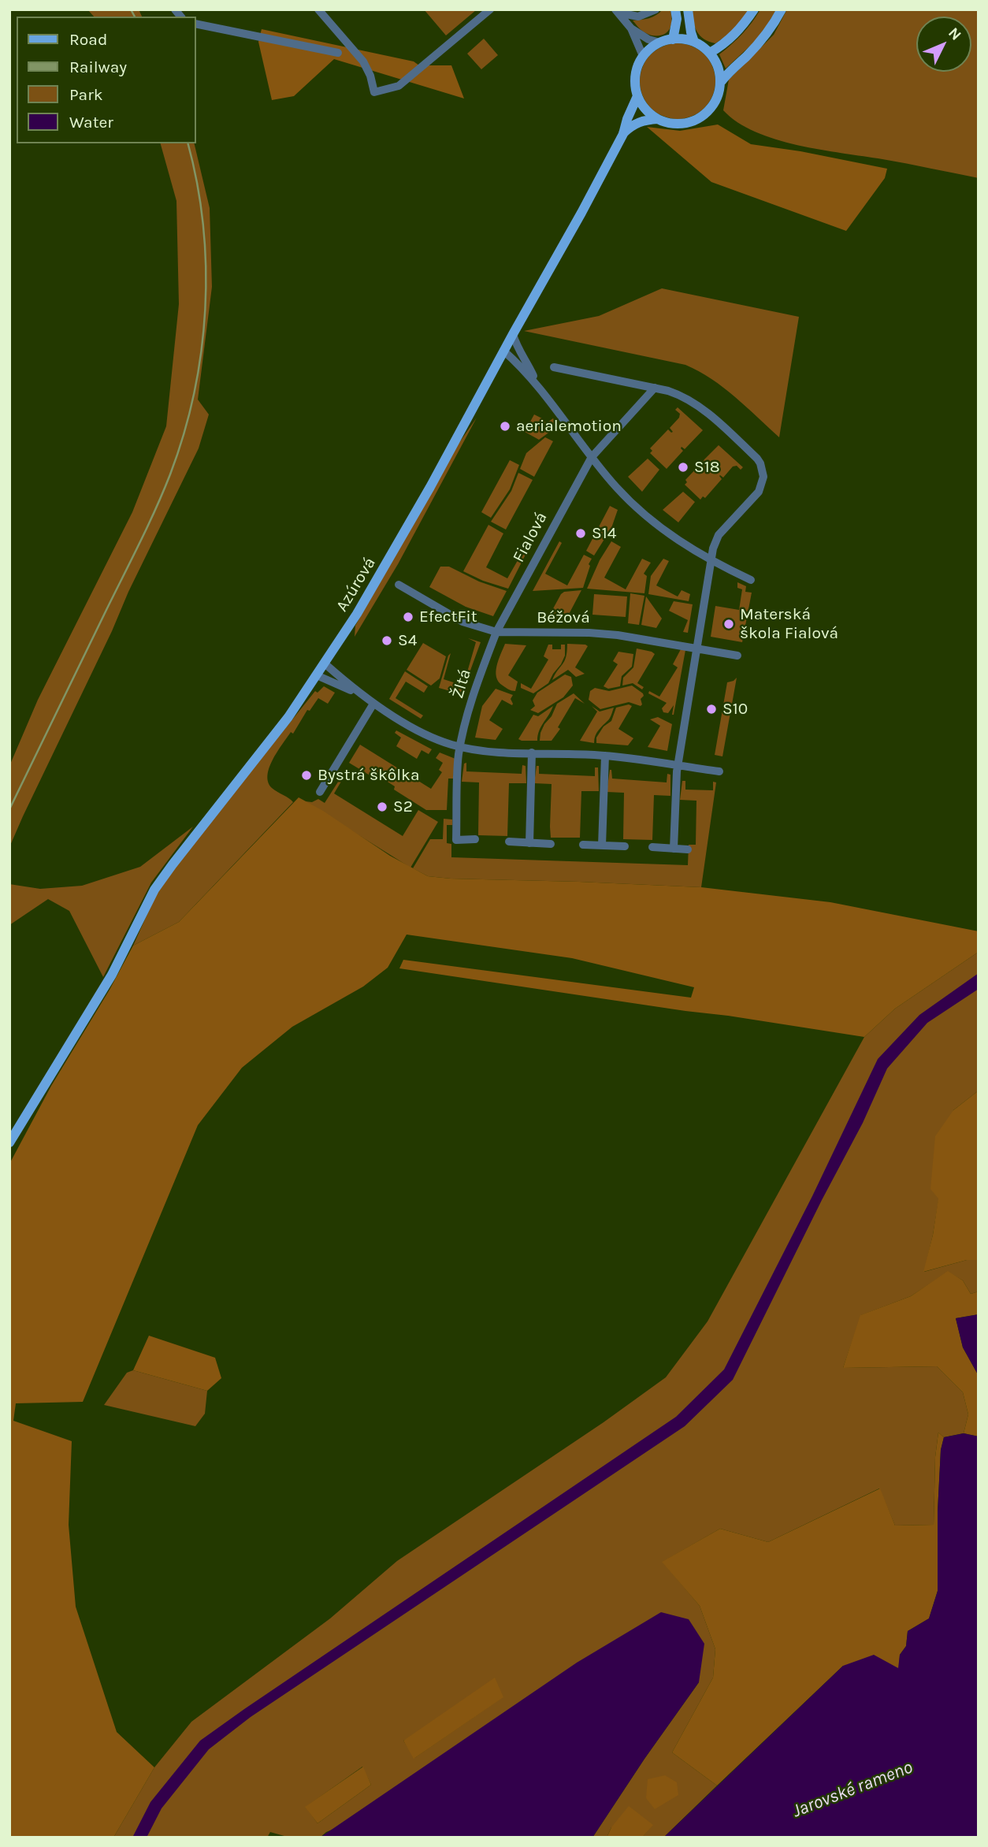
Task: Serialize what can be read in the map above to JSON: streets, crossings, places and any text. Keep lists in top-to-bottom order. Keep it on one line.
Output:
{"streets":{"main road":["Azúrová"],"street":["Fialová","Béžová","Žltá"]},"crossings":[["Fialová","Béžová"],["Fialová","Žltá"],["Béžová","Žltá"]],"water":["Jarovské rameno"],"places":["aerialemotion","S18","S14","EfectFit","Materská škola Fialová","S4","S10","Bystrá škôlka","S2"],"legend":["Road","Railway","Park","Water"],"north":"top right"}
